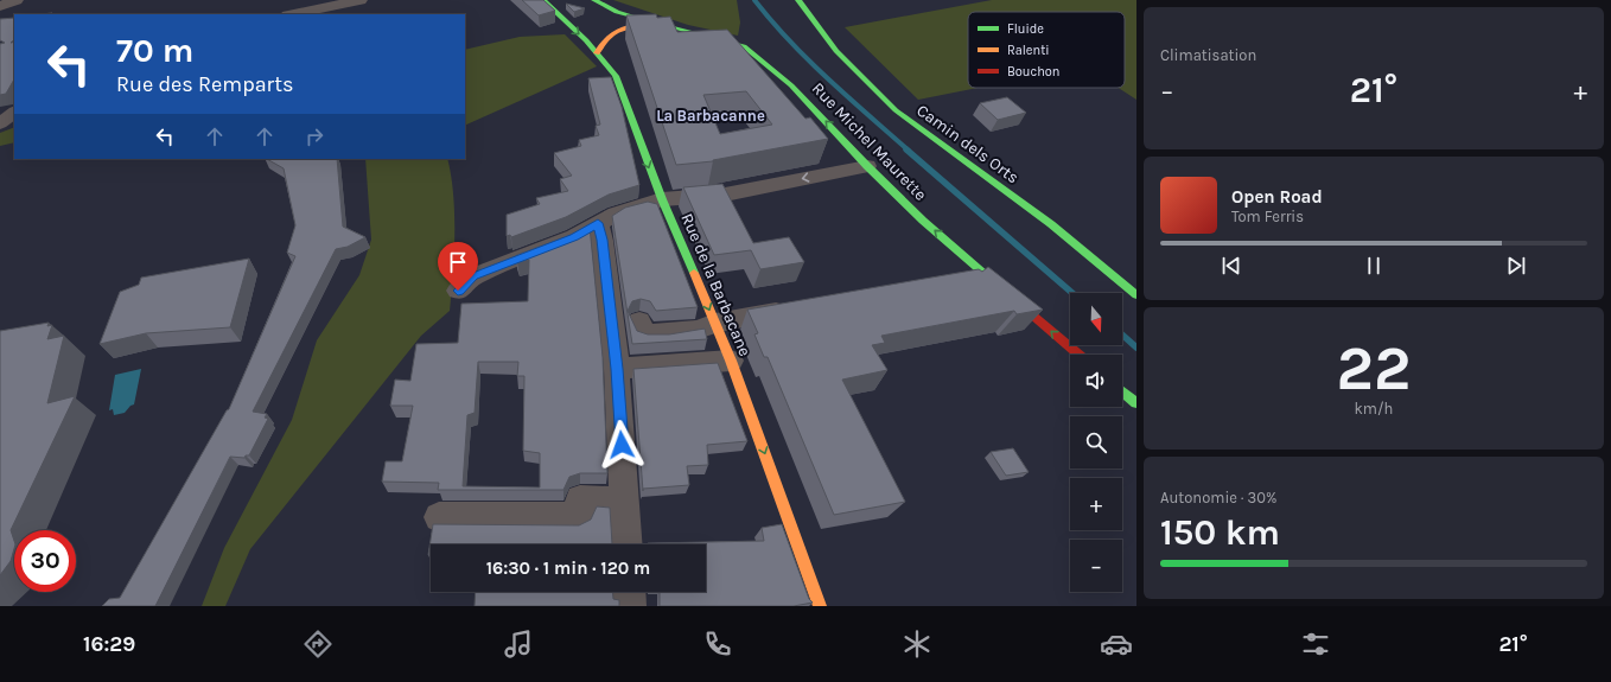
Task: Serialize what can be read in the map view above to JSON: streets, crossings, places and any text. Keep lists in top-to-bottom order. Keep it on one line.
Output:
{"streets":{"main road":["Rue Michel Maurette","Camin dels Orts","Rue de la Barbacane"]},"one_way":["Rue Michel Maurette","Rue de la Barbacane"],"districts":["La Barbacanne"],"legend":["Fluide","Ralenti","Bouchon"],"north":"bottom","page":{"tile":["Climatisation",["22","km/h"],["Autonomie · 30%","150 km"]],"turn":["70 m","Rue des Remparts"],"heat":["−","21°","+"],"song":["Open Road","Tom Ferris"],"map_buttons":["+","−"],"limit":"30","trip":"16:30 · 1 min · 120 m","tabs":["16:29","21°"]}}
